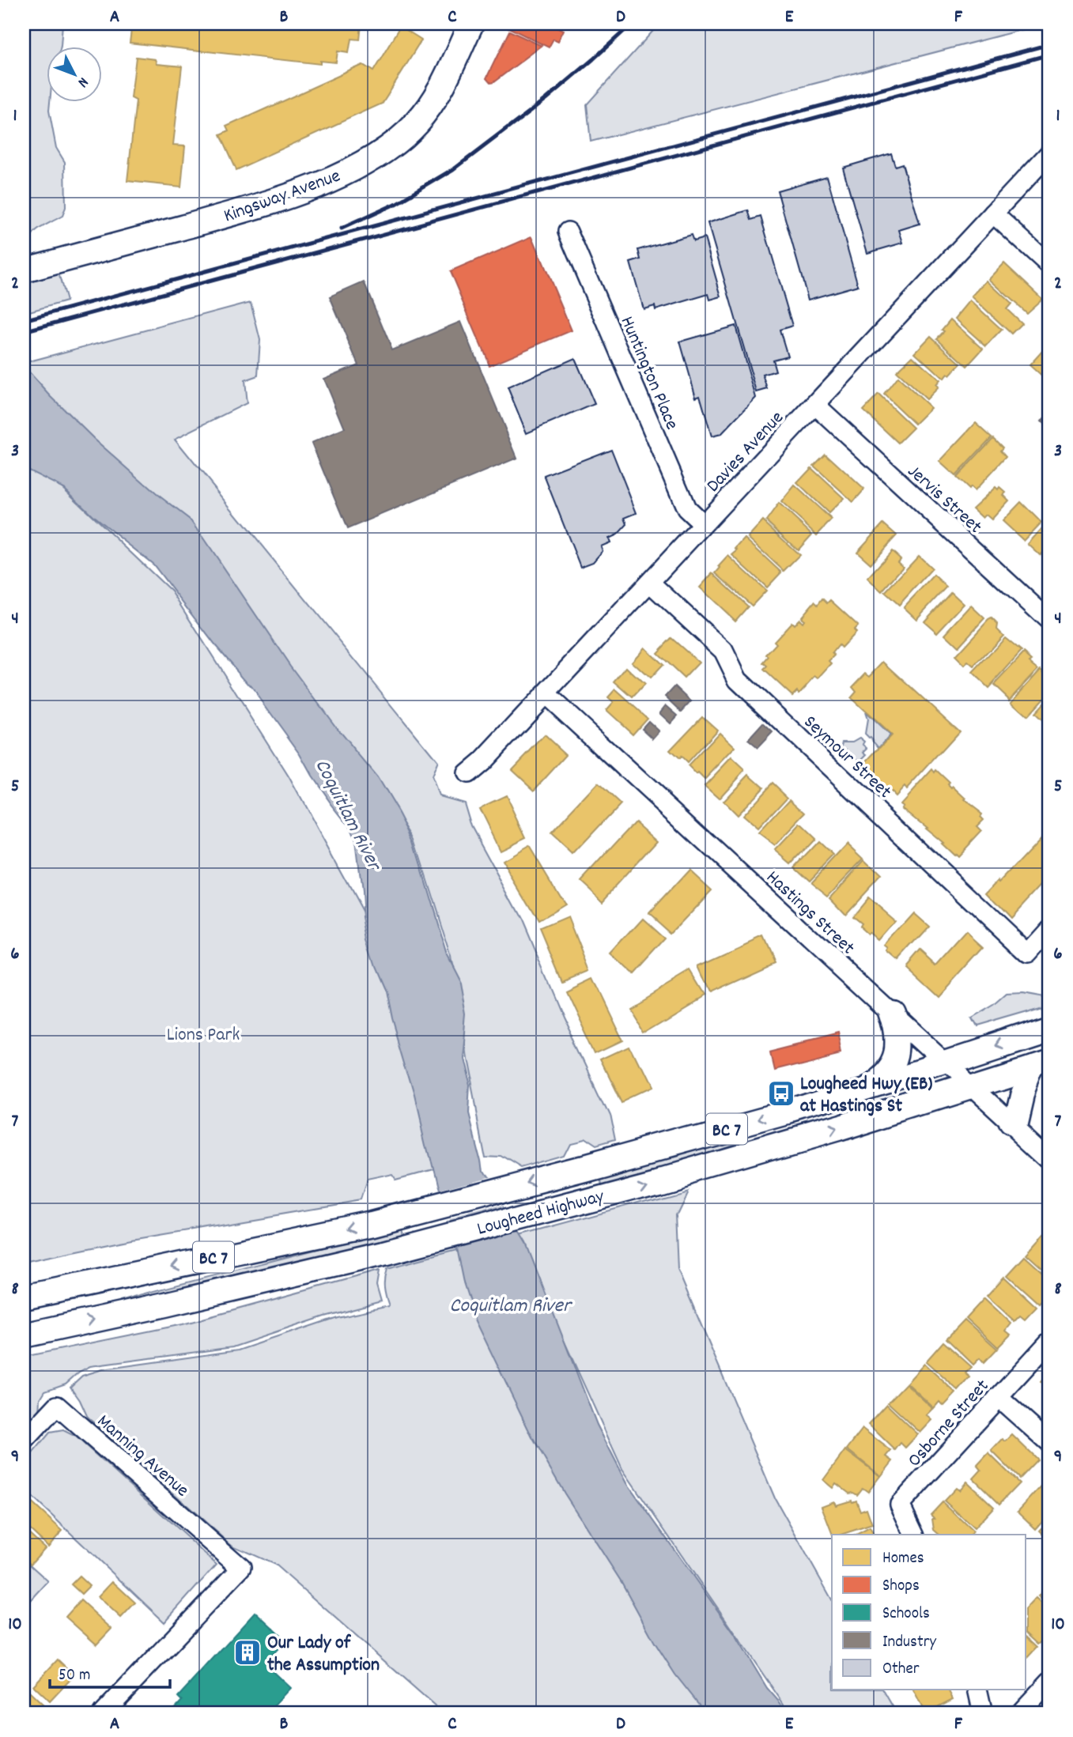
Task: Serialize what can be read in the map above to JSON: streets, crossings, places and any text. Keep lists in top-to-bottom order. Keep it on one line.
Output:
{"streets":{"main road":["Kingsway Avenue","BC 7","Lougheed Highway"],"street":["Huntington Place","Davies Avenue","Jervis Street","Seymour Street","Hastings Street","Osborne Street","Manning Avenue"]},"crossings":[["Huntington Place","Davies Avenue"],["Davies Avenue","Jervis Street"],["Davies Avenue","Seymour Street"],["Davies Avenue","Hastings Street"],["Hastings Street","Lougheed Highway"]],"water":["Coquitlam River"],"parks":["Lions Park"],"places":{"bus stop":["Lougheed Hwy (EB) at Hastings St"],"building":["Our Lady of the Assumption"]},"legend":["Homes","Shops","Schools","Industry","Other"],"scale_bar":"50 m","north":"bottom right","grid":{"columns":["A","B","C","D","E","F"],"rows":["1","2","3","4","5","6","7","8","9","10"]}}
